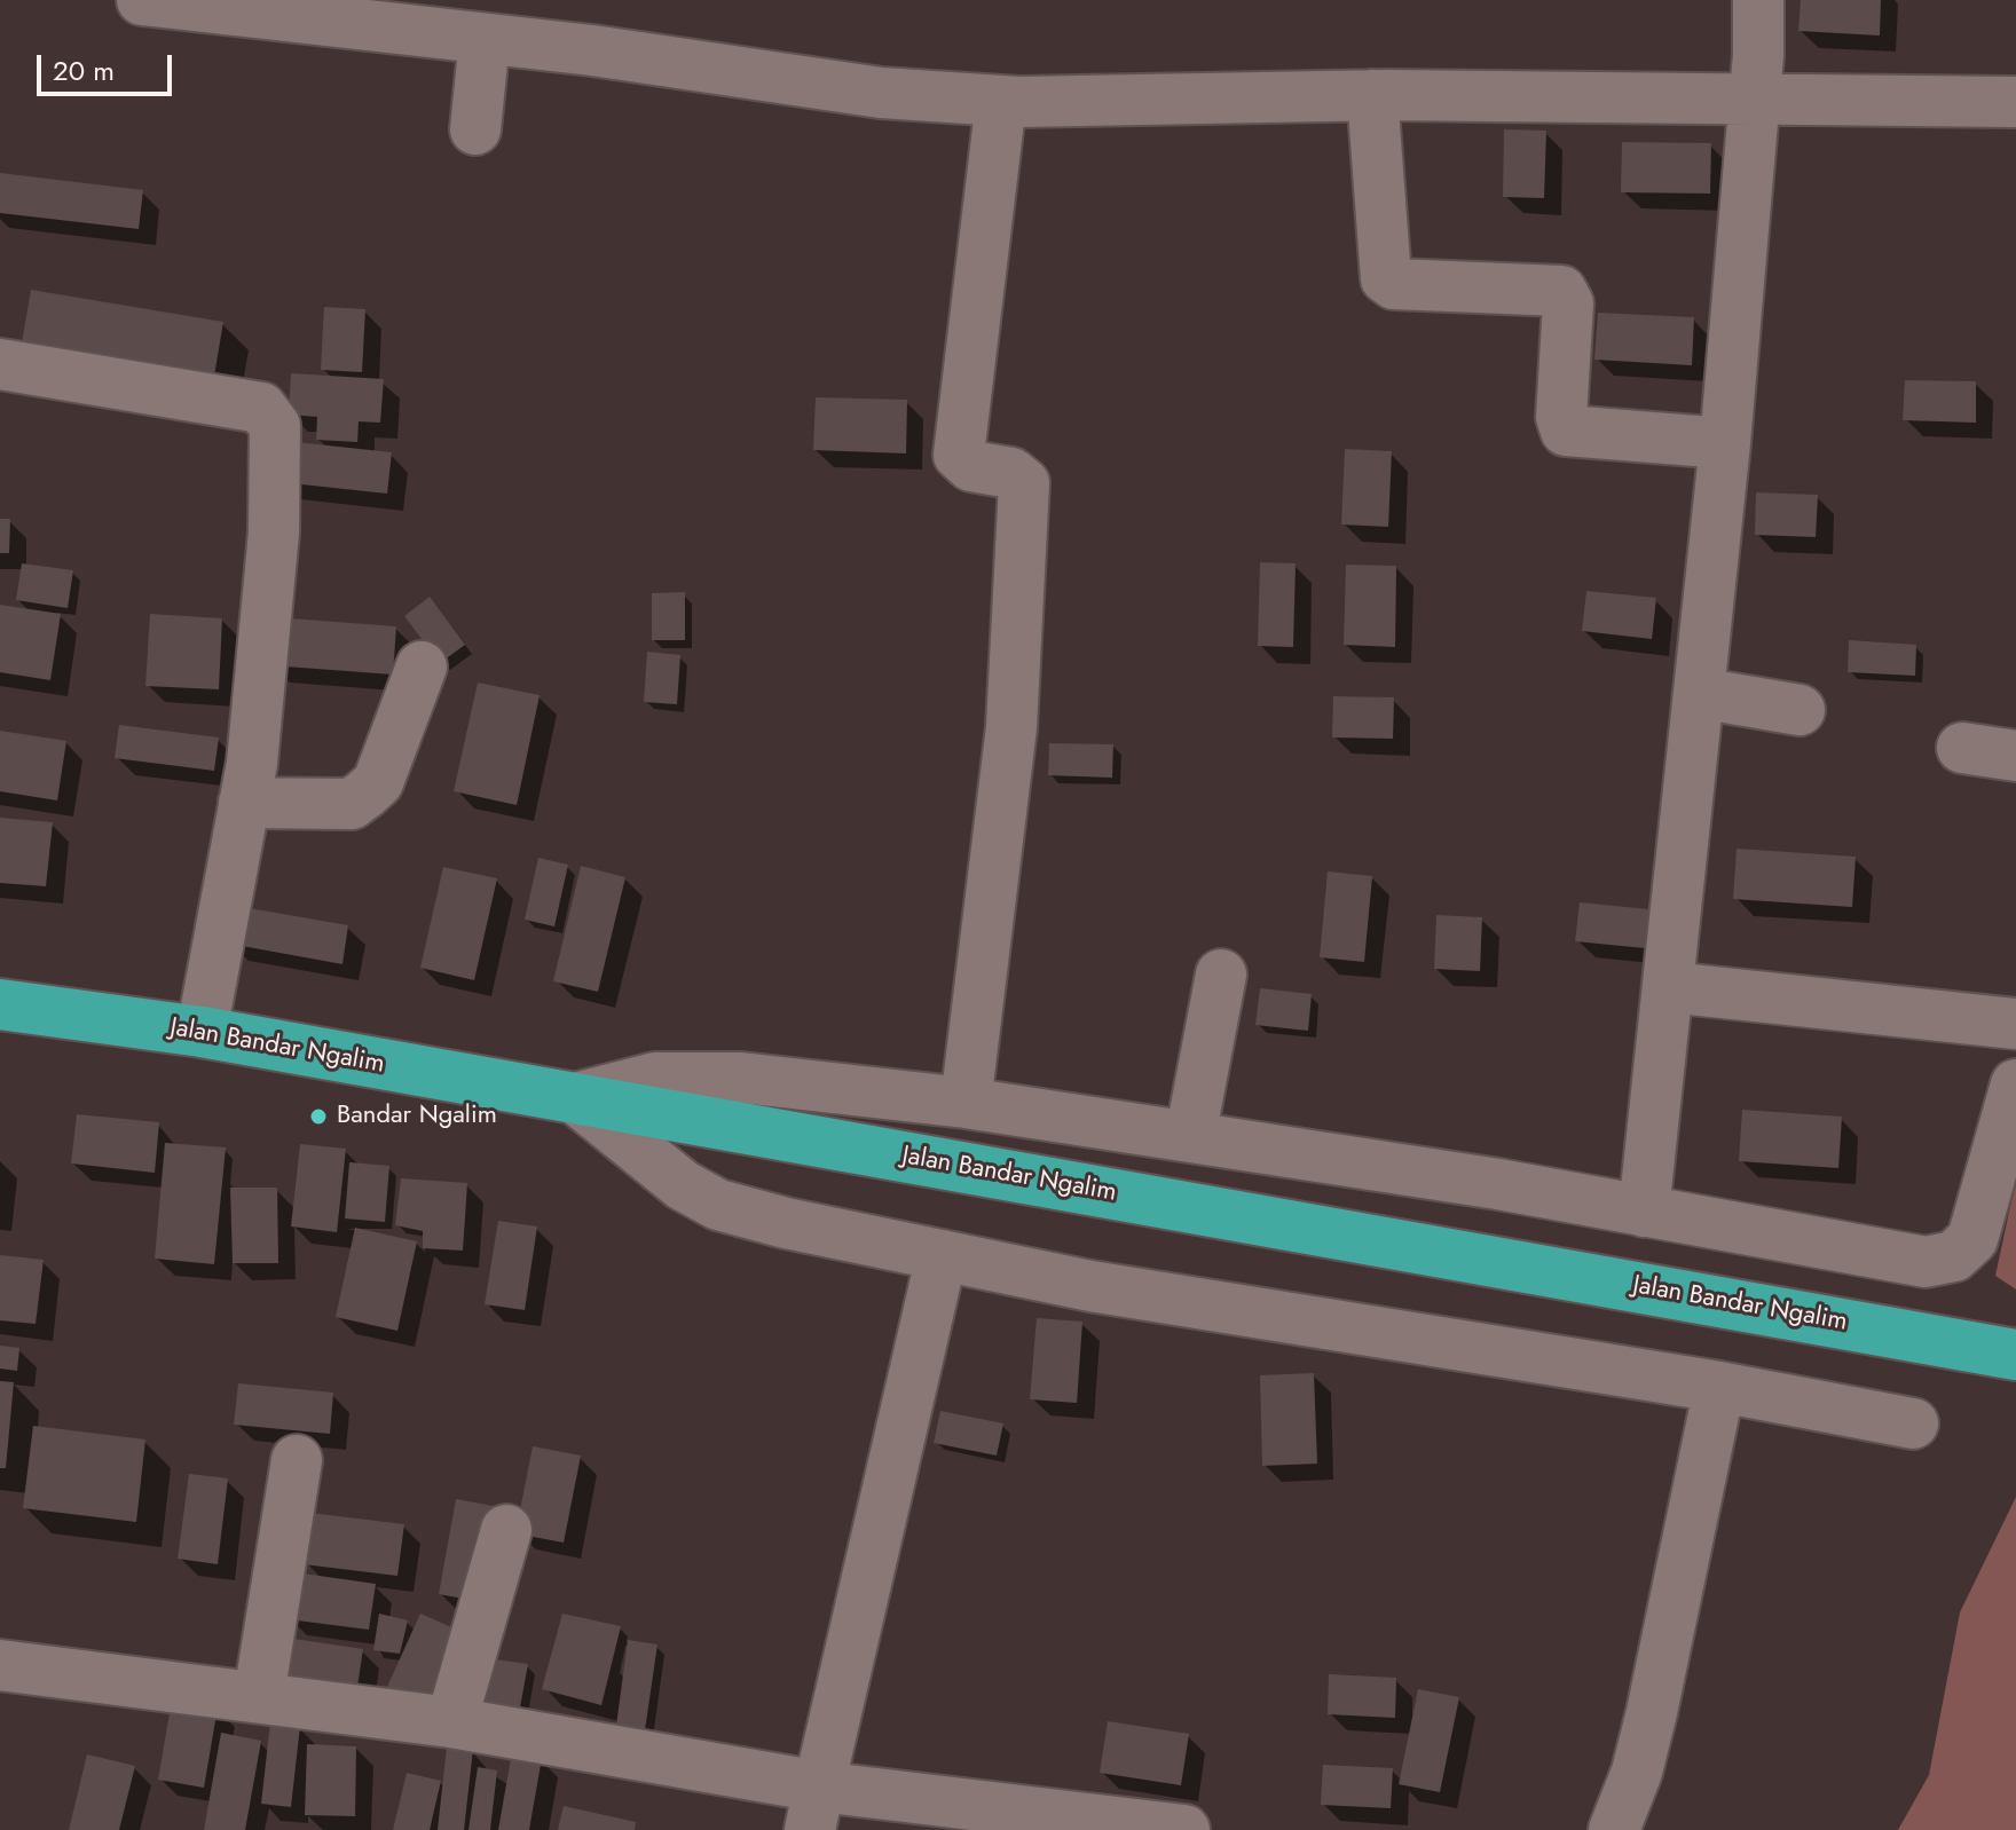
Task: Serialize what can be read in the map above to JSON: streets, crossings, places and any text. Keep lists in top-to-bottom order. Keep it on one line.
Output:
{"streets":{"highway":["Jalan Bandar Ngalim"]},"places":["Bandar Ngalim"],"scale_bar":"20 m"}
